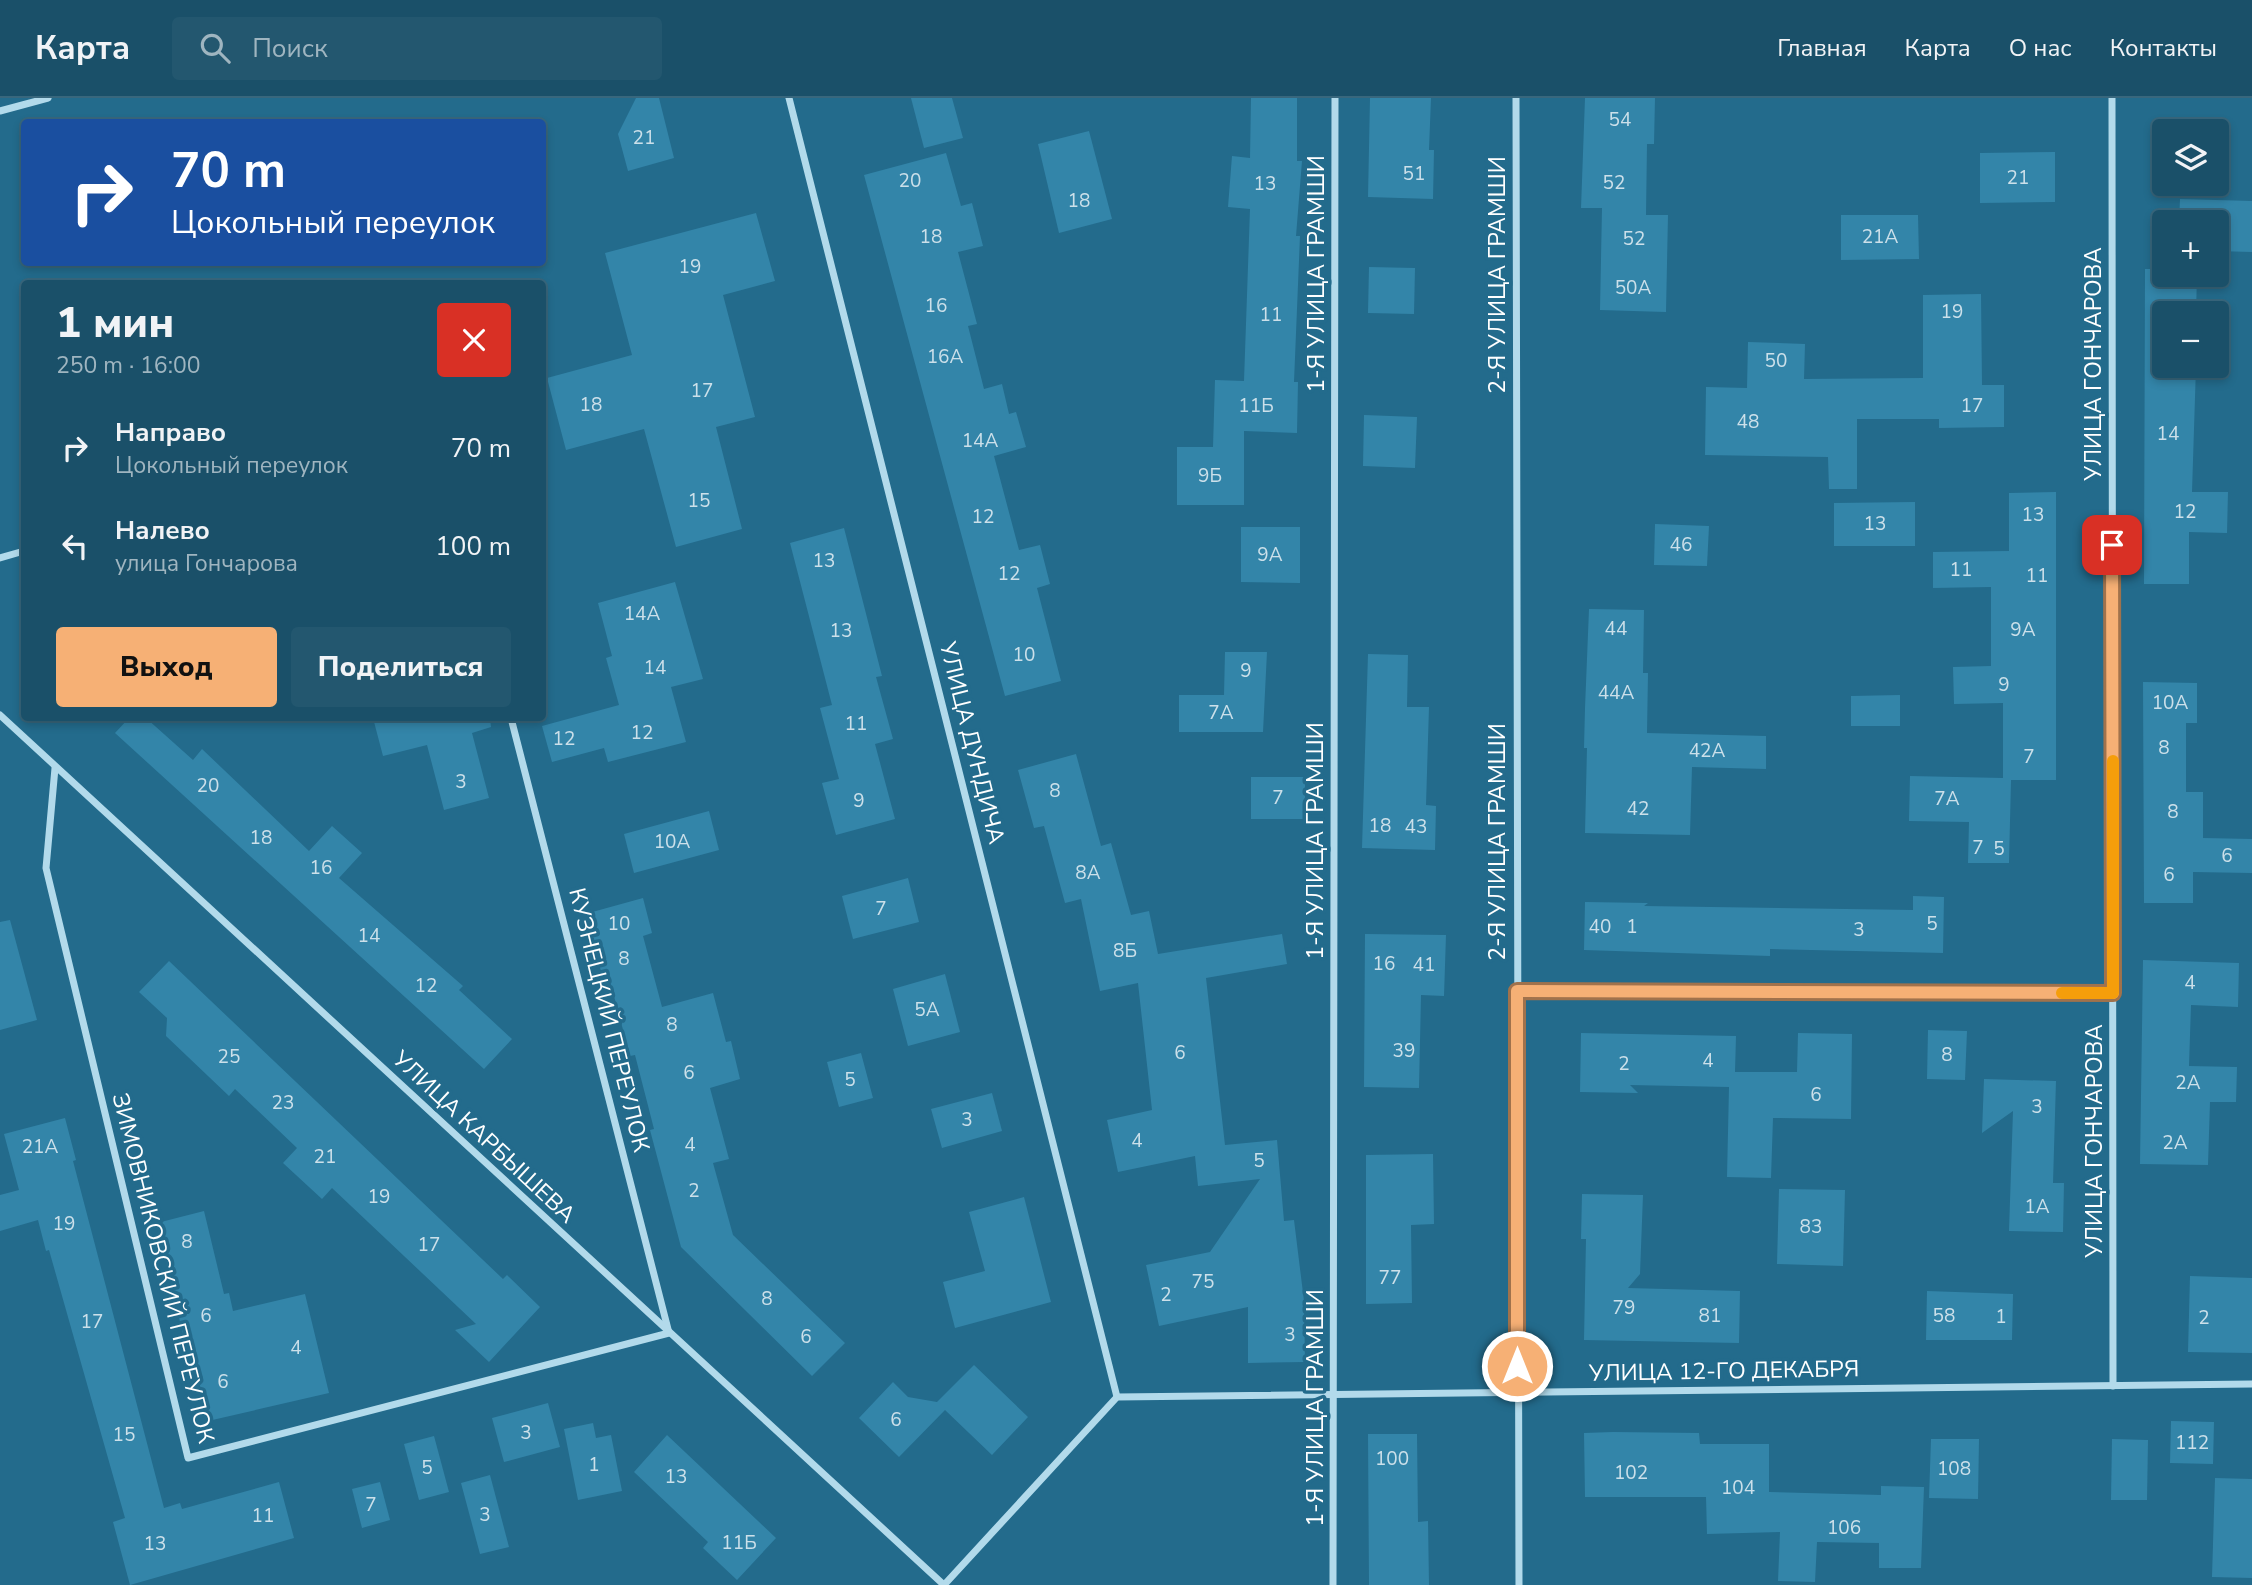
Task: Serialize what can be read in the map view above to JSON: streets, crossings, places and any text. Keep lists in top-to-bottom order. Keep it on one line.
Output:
{"streets":{"street":["1-Я УЛИЦА ГРАМШИ","2-Я УЛИЦА ГРАМШИ","УЛИЦА ГОНЧАРОВА","УЛИЦА ДУНДИЧА","КУЗНЕЦКИЙ ПЕРЕУЛОК","УЛИЦА КАРБЫШЕВА","ЗИМОВНИКОВСКИЙ ПЕРЕУЛОК","УЛИЦА 12-ГО ДЕКАБРЯ"]},"crossings":[["1-Я УЛИЦА ГРАМШИ","УЛИЦА 12-ГО ДЕКАБРЯ"],["2-Я УЛИЦА ГРАМШИ","УЛИЦА 12-ГО ДЕКАБРЯ"],["УЛИЦА ГОНЧАРОВА","УЛИЦА 12-ГО ДЕКАБРЯ"],["УЛИЦА ДУНДИЧА","УЛИЦА 12-ГО ДЕКАБРЯ"],["КУЗНЕЦКИЙ ПЕРЕУЛОК","УЛИЦА КАРБЫШЕВА"],["КУЗНЕЦКИЙ ПЕРЕУЛОК","ЗИМОВНИКОВСКИЙ ПЕРЕУЛОК"],["УЛИЦА КАРБЫШЕВА","ЗИМОВНИКОВСКИЙ ПЕРЕУЛОК"]],"house_numbers":["54","21","51","21","20","52","13","18","18","21А","52","19","50А","16","19","11","16А","50","17","18","11Б","17","48","14","14А","9Б","15","12","13","12","13","46","9А","13","11","12","11","14А","44","9А","13","10","14","9","9","44А","10А","7А","11","12","12","8","42А","7","3","20","8","7","7А","9","42","8","18","43","18","10А","7","5","6","16","8А","6","7","10","5","40","1","3","14","8Б","8","16","41","4","12","5А","8","39","6","8","25","4","2","6","5","2А","6","23","3","3","4","2А","4","21А","21","5","2","19","1А","19","83","8","17","77","75","2","8","79","6","81","58","1","2","17","3","6","4","6","6","3","15","112","100","1","5","108","102","13","104","7","3","11","106","11Б","13"],"page":{"header":"Карта","search":"Поиск","nav":["Главная","Карта","О нас","Контакты"],"map_buttons":["+","−"],"turn":["70 m","Цокольный переулок"],"heading":["1 мин","250 m · 16:00"],"list":[{"name":"Направо","note":"Цокольный переулок","value":"70 m"},{"name":"Налево","note":"улица Гончарова","value":"100 m"}],"buttons":["Выход","Поделиться"]}}
